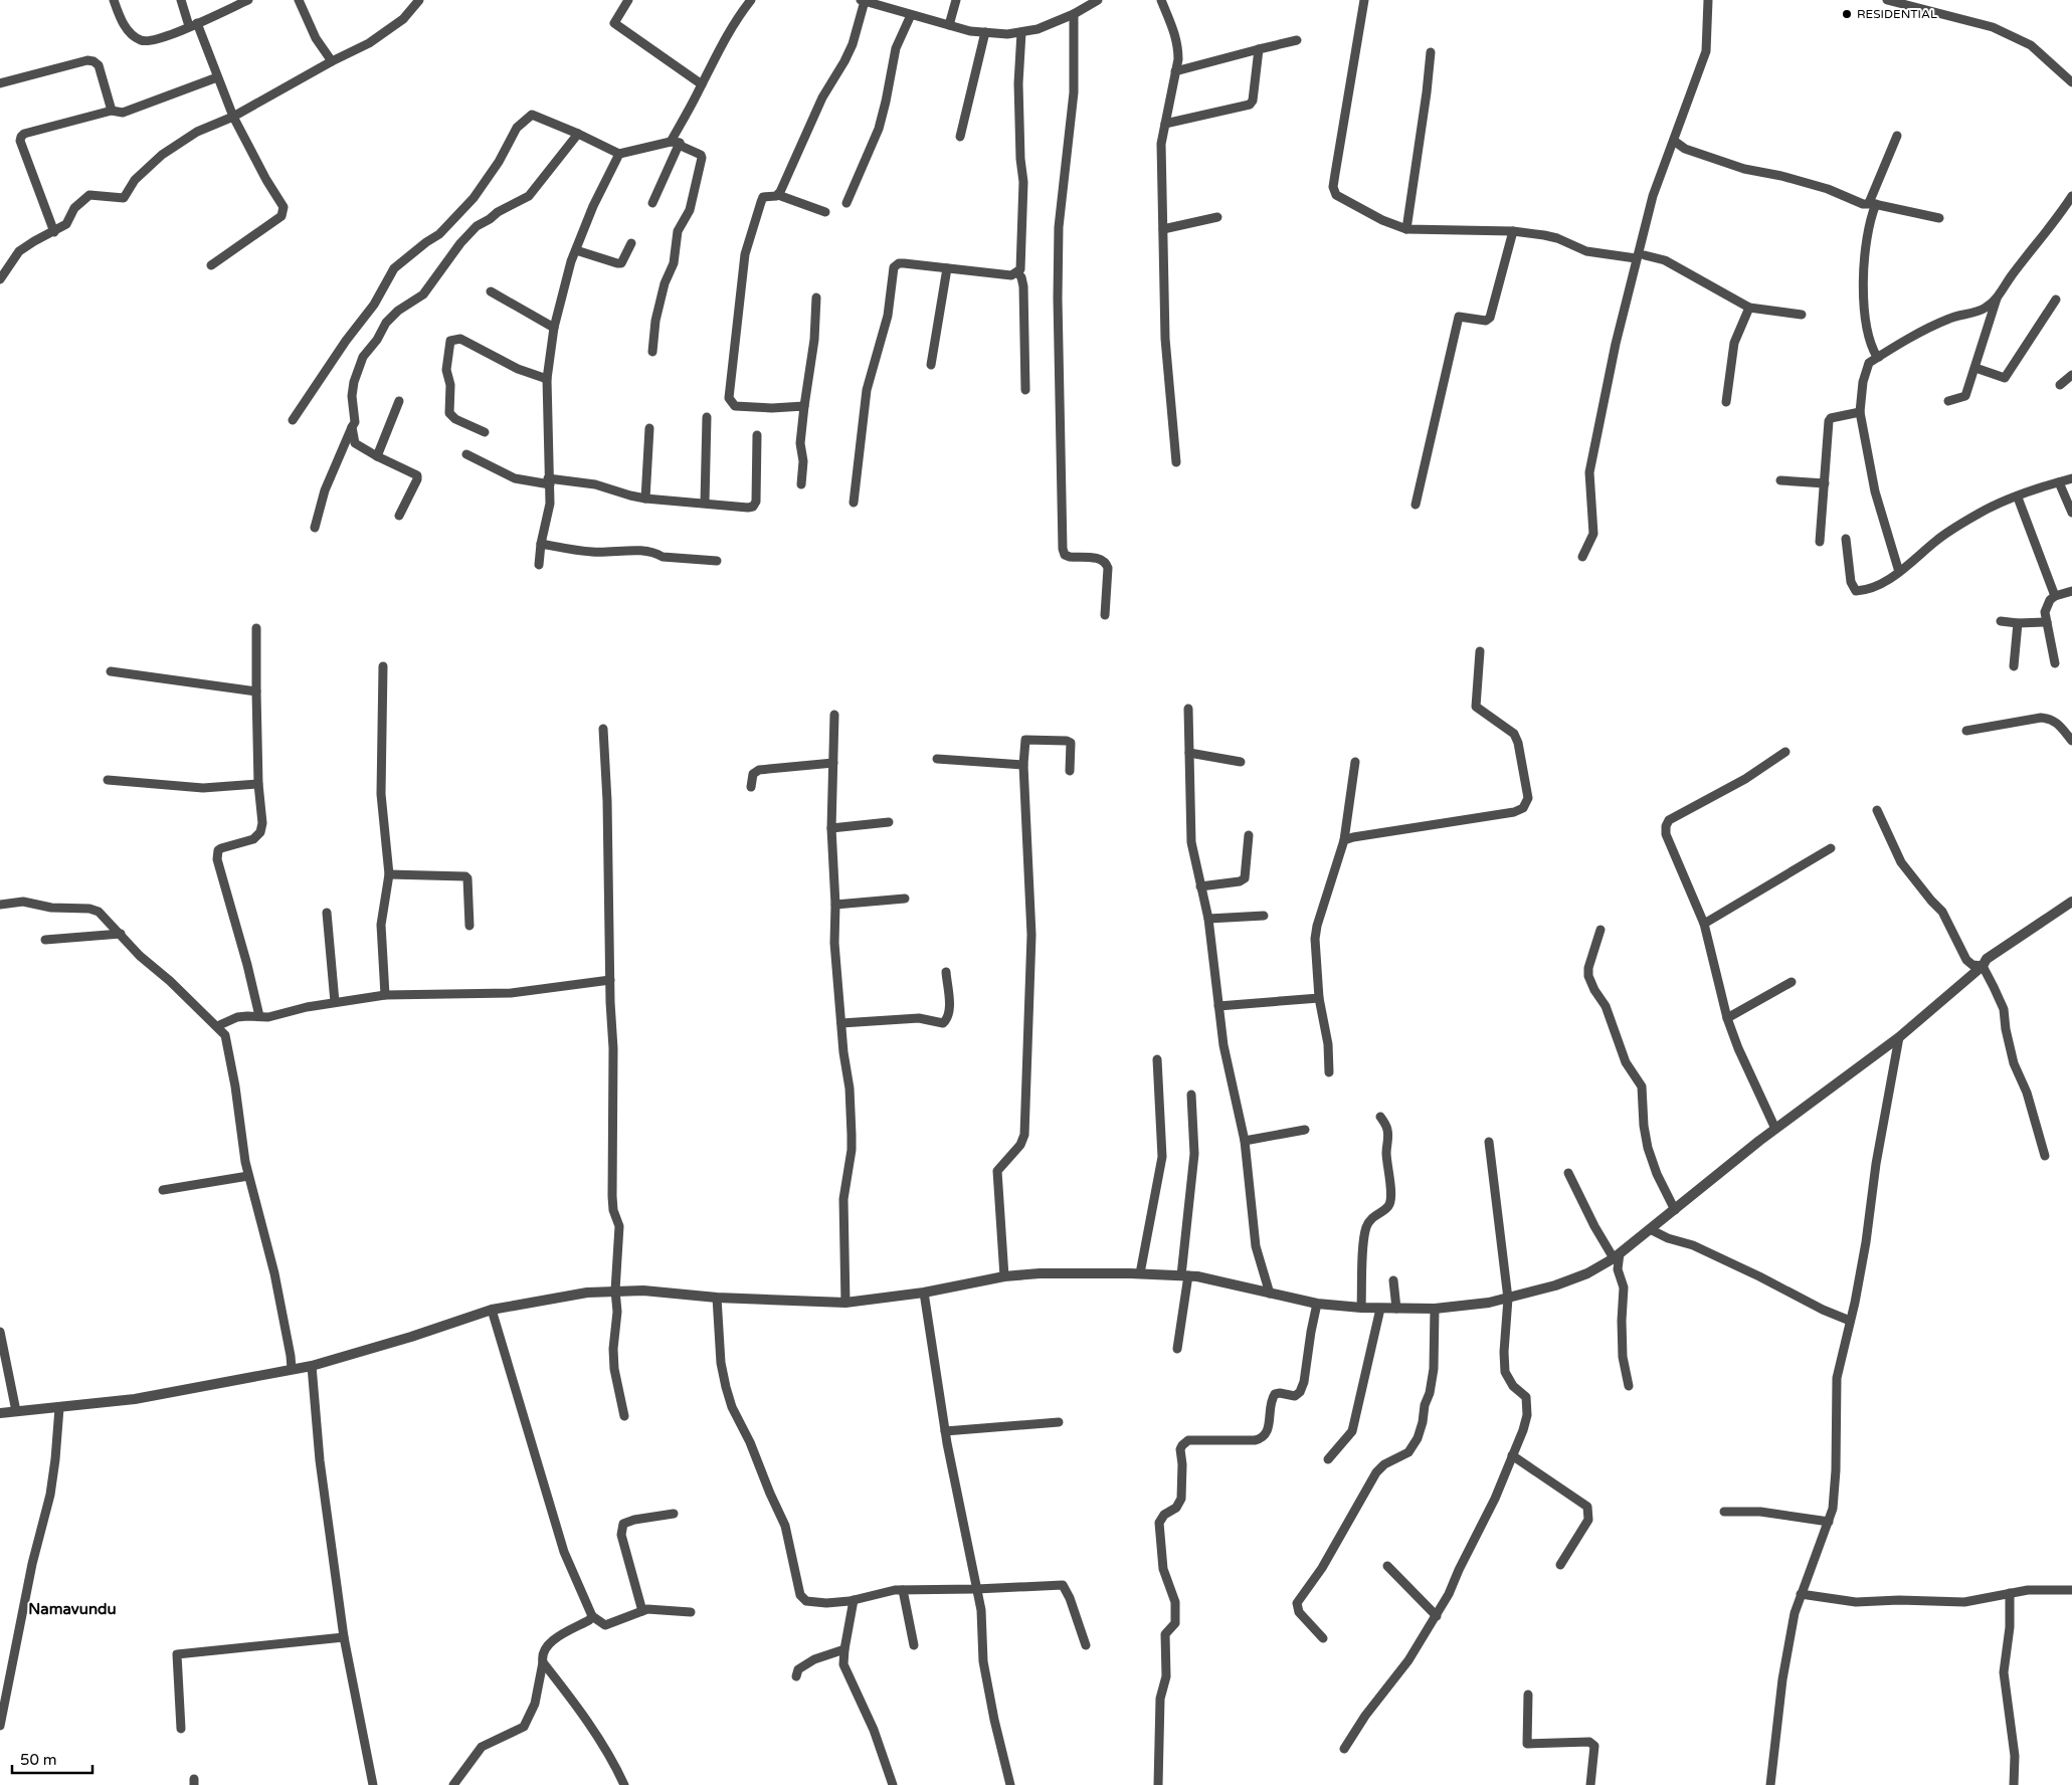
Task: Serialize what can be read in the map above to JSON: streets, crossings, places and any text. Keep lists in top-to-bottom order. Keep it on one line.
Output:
{"districts":["Namavundu"],"places":["RESIDENTIAL"],"scale_bar":"50 m"}
